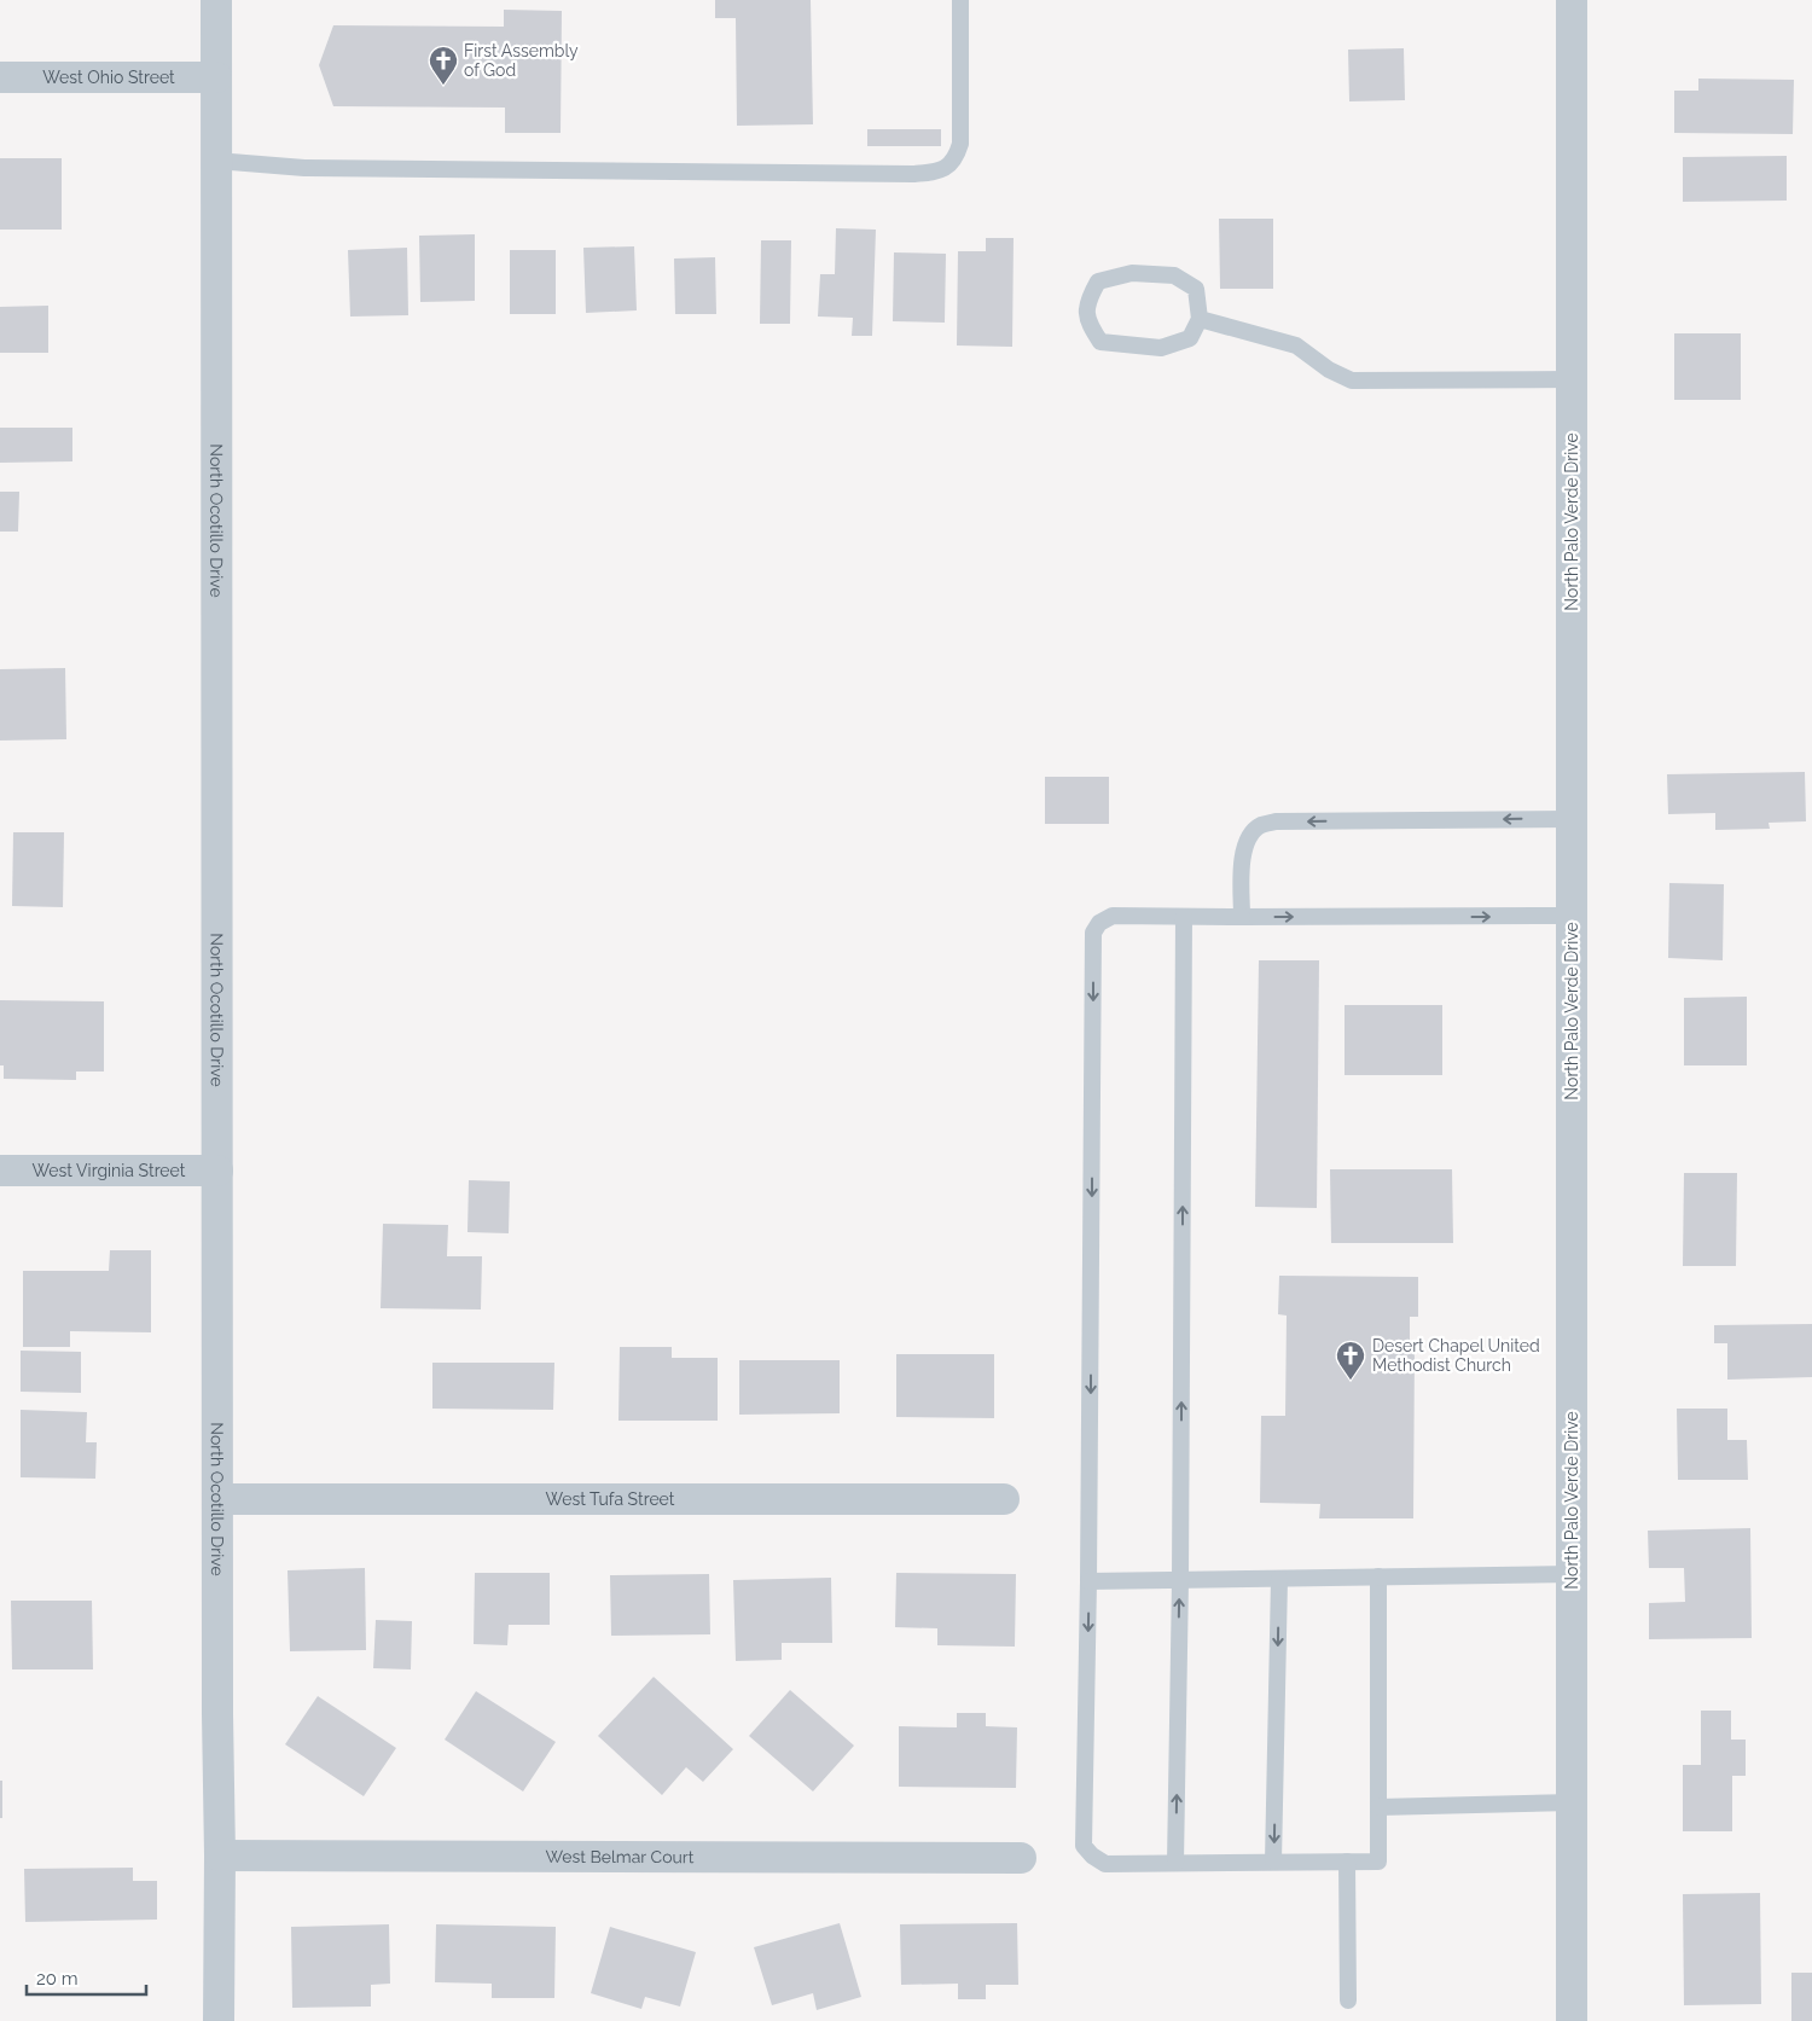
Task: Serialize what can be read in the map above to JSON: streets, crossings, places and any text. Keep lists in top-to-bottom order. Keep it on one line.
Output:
{"streets":{"street":["West Ohio Street","North Ocotillo Drive","North Palo Verde Drive","West Virginia Street","West Tufa Street","West Belmar Court"]},"crossings":[["West Ohio Street","North Ocotillo Drive"],["North Ocotillo Drive","West Virginia Street"],["North Ocotillo Drive","West Tufa Street"],["North Ocotillo Drive","West Belmar Court"]],"places":{"church":["First Assembly of God","Desert Chapel United Methodist Church"]},"scale_bar":"20 m"}
